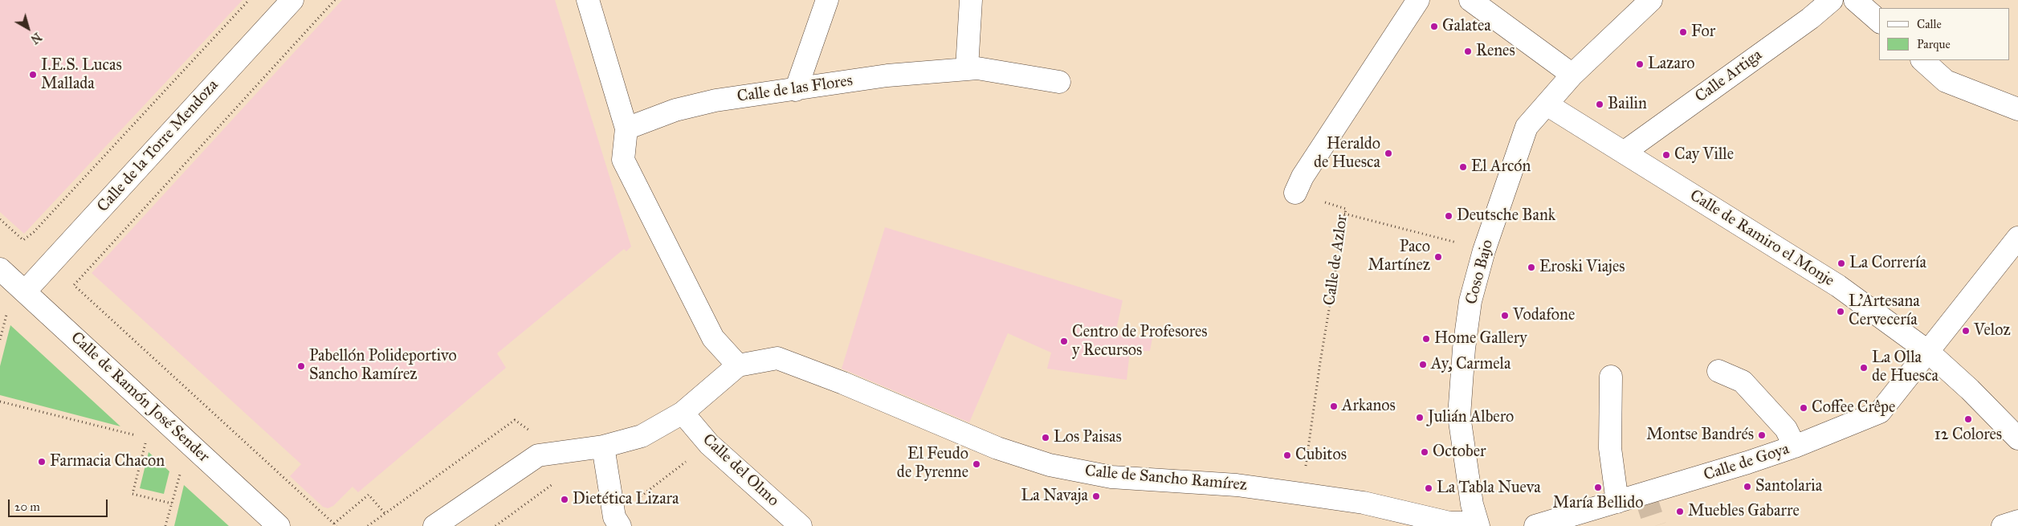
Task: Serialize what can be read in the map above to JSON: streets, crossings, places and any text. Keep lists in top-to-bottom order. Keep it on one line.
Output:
{"streets":{"street":["Calle Artiga","Calle de las Flores","Calle de la Torre Mendoza","Calle de Ramiro el Monje","Coso Bajo","Calle de Ramón José Sender","Calle de Goya","Calle del Olmo","Calle de Sancho Ramírez"],"path":["Calle de Azlor"]},"crossings":[["Calle Artiga","Calle de Ramiro el Monje"],["Calle de la Torre Mendoza","Calle de Ramón José Sender"],["Calle de Ramiro el Monje","Coso Bajo"],["Calle de Ramiro el Monje","Calle de Goya"],["Calle de Azlor","Calle de Sancho Ramírez"],["Coso Bajo","Calle de Sancho Ramírez"]],"places":["Galatea","For","Renes","Lazaro","I.E.S. Lucas Mallada","Bailin","Heraldo de Huesca","Cay Ville","El Arcón","Deutsche Bank","Paco Martínez","La Correría","Eroski Viajes","L'Artesana Cervecería","Vodafone","Veloz","Home Gallery","Centro de Profesores y Recursos","Ay, Carmela","Pabellón Polideportivo Sancho Ramírez","La Olla de Huesca","Arkanos","Coffee Crêpe","Julián Albero","12 Colores","Montse Bandrés","Los Paisas","October","Cubitos","Farmacia Chacon","El Feudo de Pyrenne","Santolaria","María Bellido","La Tabla Nueva","La Navaja","Dietética Lizara","Muebles Gabarre"],"legend":["Calle","Parque"],"scale_bar":"20 m","north":"bottom right"}
